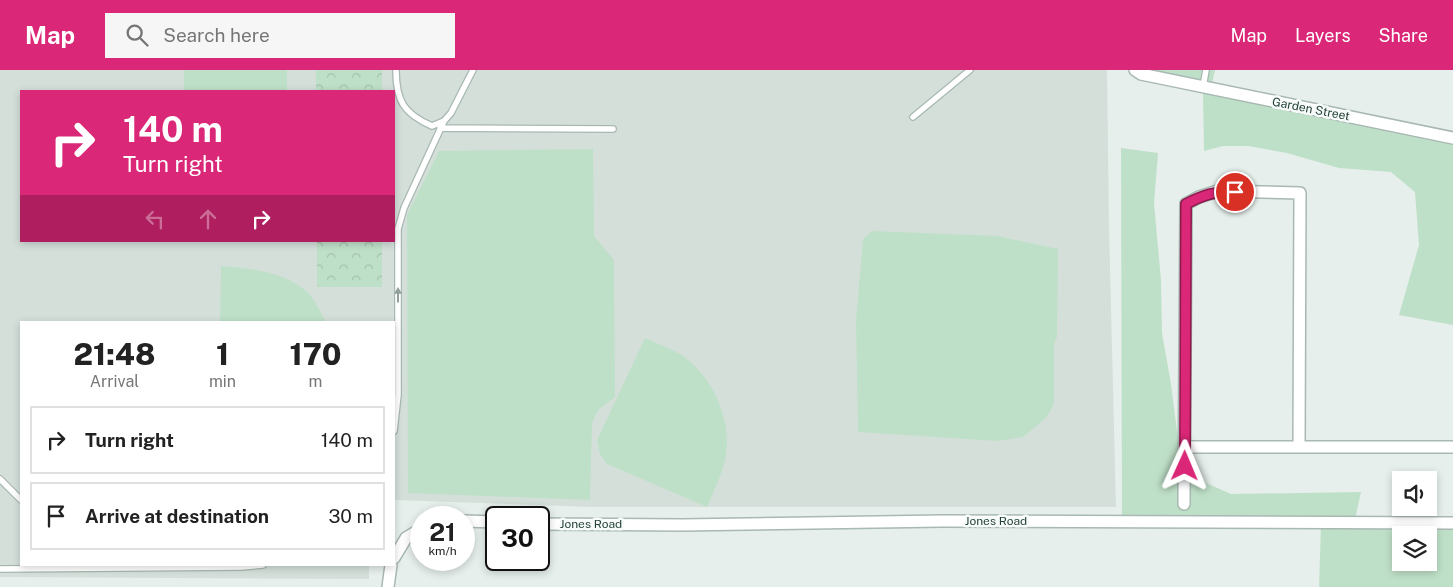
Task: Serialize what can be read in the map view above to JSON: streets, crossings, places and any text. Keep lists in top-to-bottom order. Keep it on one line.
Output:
{"streets":{"street":["Garden Street","Jones Road"]},"page":{"header":"Map","search":"Search here","nav":["Map","Layers","Share"],"turn":["140 m","Turn right"],"eta":["21:48","Arrival","1","min","170","m"],"list":[{"name":"Turn right","value":"140 m"},{"name":"Arrive at destination","value":"30 m"}],"speed":"21 km/h","limit":"30"}}
